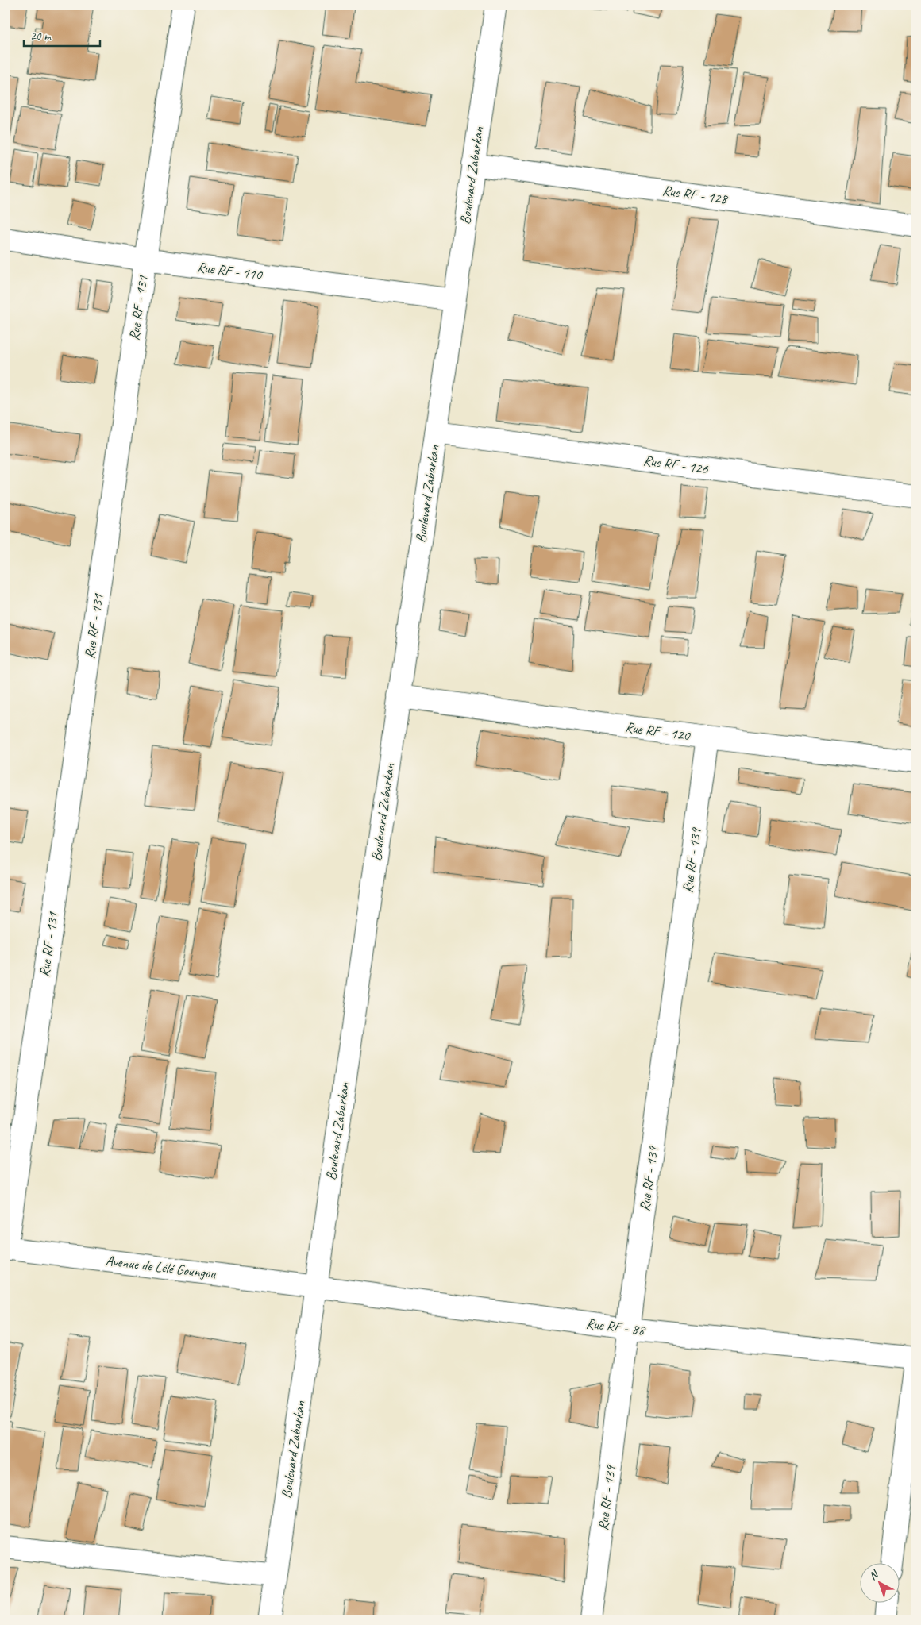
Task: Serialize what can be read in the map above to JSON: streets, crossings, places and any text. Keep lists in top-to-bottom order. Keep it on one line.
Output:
{"streets":{"street":["Boulevard Zabarkan","Rue RF - 128","Rue RF - 110","Rue RF - 131","Rue RF - 126","Rue RF - 120","Rue RF - 139","Avenue de Lélé Goungou","Rue RF - 88"]},"crossings":[["Boulevard Zabarkan","Rue RF - 128"],["Boulevard Zabarkan","Rue RF - 110"],["Boulevard Zabarkan","Rue RF - 126"],["Boulevard Zabarkan","Rue RF - 120"],["Boulevard Zabarkan","Avenue de Lélé Goungou"],["Boulevard Zabarkan","Rue RF - 88"],["Rue RF - 110","Rue RF - 131"],["Rue RF - 131","Avenue de Lélé Goungou"],["Rue RF - 120","Rue RF - 139"],["Rue RF - 139","Rue RF - 88"],["Avenue de Lélé Goungou","Rue RF - 88"]],"scale_bar":"20 m","north":"top left"}
